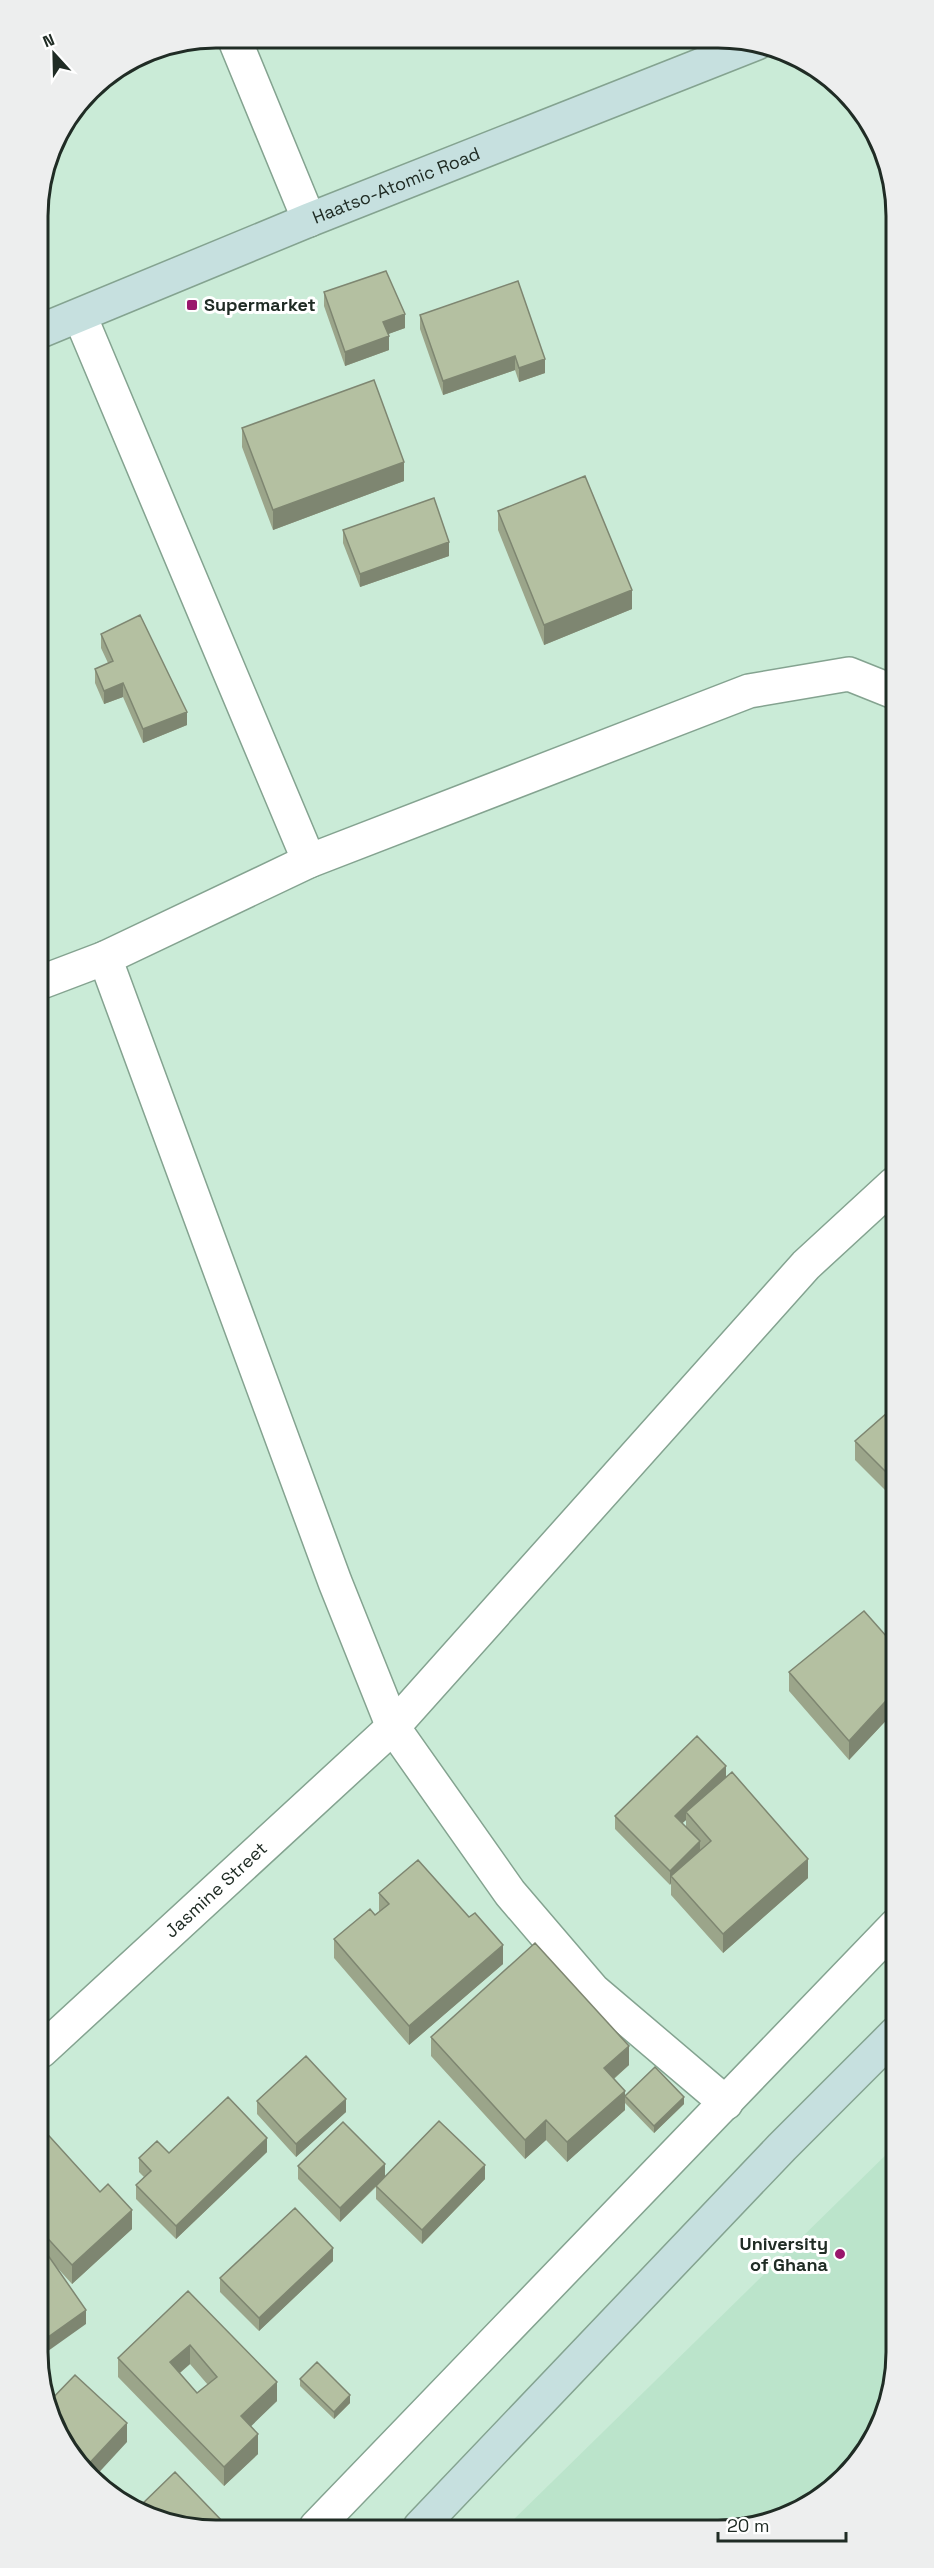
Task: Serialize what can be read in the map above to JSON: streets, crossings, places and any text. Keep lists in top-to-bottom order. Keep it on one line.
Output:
{"streets":{"main road":["Haatso-Atomic Road"],"street":["Jasmine Street"]},"places":{"transit":["Supermarket"],"other":["University of Ghana"]},"scale_bar":"20 m","north":"top"}
